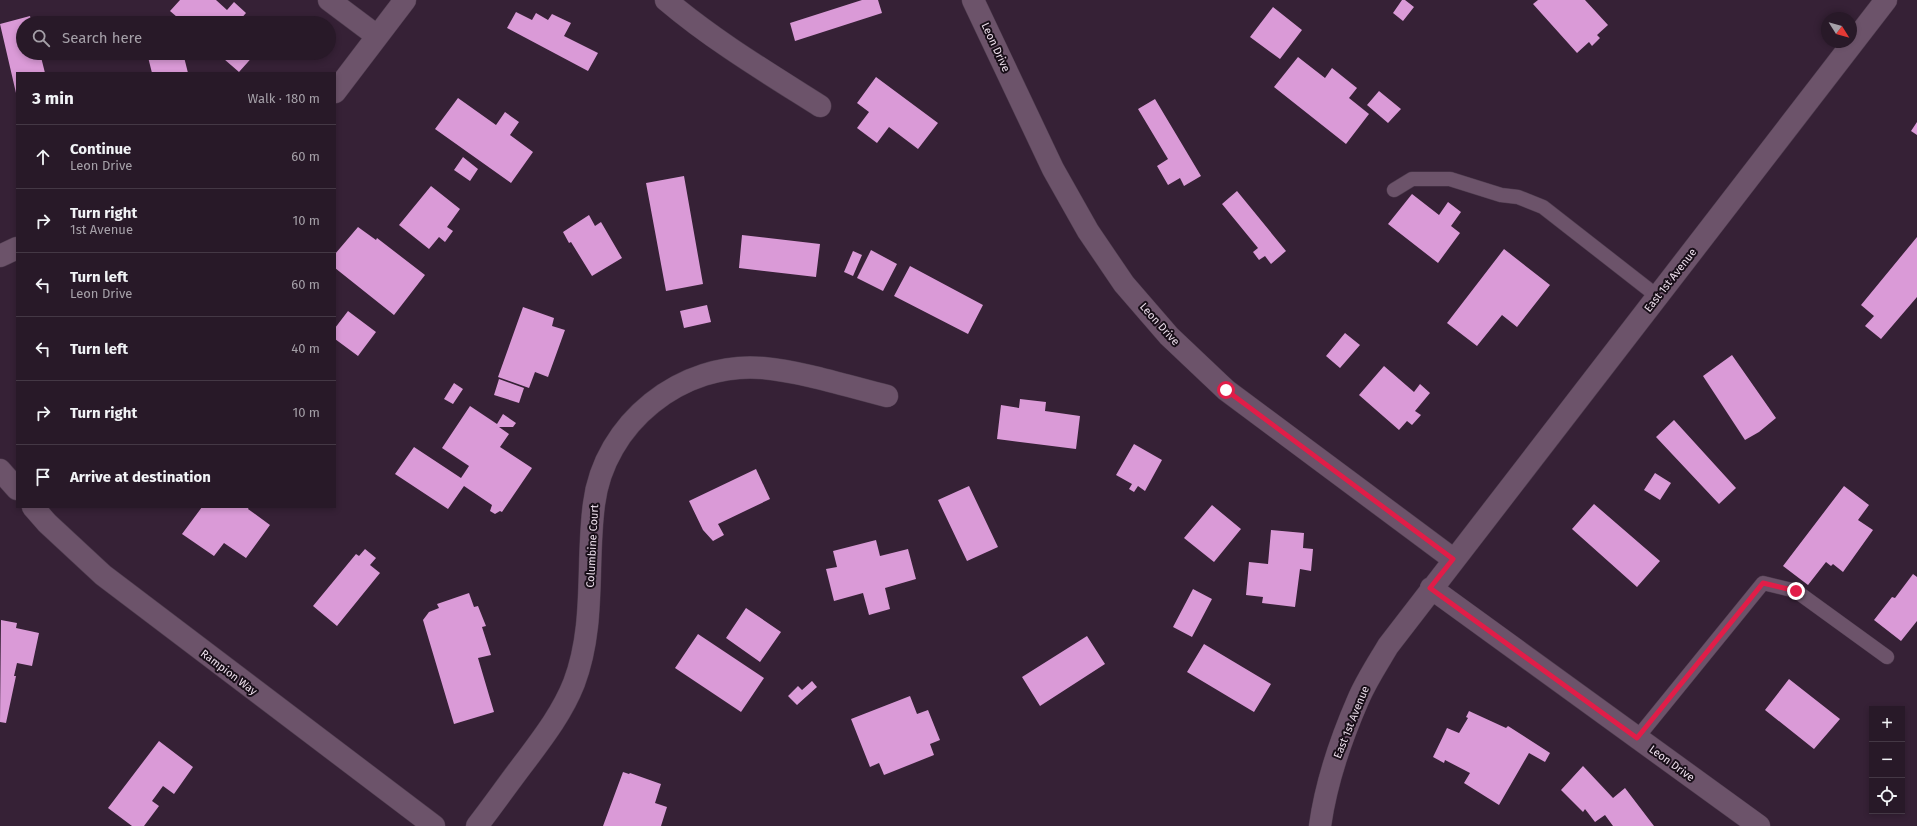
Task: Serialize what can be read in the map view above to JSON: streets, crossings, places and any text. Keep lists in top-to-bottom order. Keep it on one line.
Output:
{"streets":{"street":["Leon Drive","East 1st Avenue","Columbine Court","Rampion Way"]},"crossings":[["Leon Drive","East 1st Avenue"]],"north":"bottom right","page":{"search":"Search here","heading":["3 min","Walk · 180 m"],"list":[["Continue","Leon Drive","60 m"],["Turn right","1st Avenue","10 m"],["Turn left","Leon Drive","60 m"],["Turn left","40 m"],["Turn right","10 m"],"Arrive at destination"],"map_buttons":["+","−"]}}
